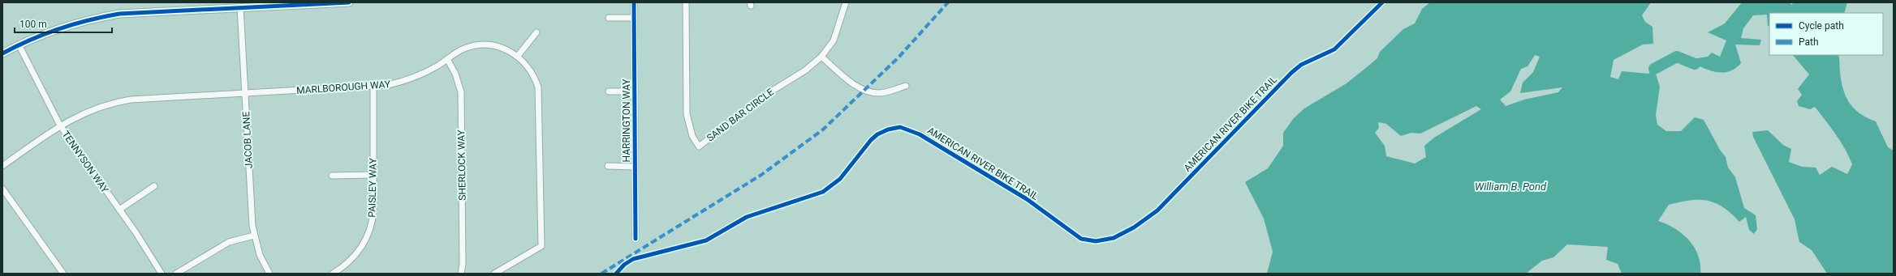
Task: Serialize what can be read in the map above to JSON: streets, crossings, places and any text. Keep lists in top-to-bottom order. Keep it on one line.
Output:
{"streets":{"street":["MARLBOROUGH WAY","SAND BAR CIRCLE","HARRINGTON WAY","JACOB LANE","TENNYSON WAY","SHERLOCK WAY","PAISLEY WAY"],"cycle path":["AMERICAN RIVER BIKE TRAIL"]},"crossings":[["MARLBOROUGH WAY","JACOB LANE"],["MARLBOROUGH WAY","TENNYSON WAY"],["MARLBOROUGH WAY","SHERLOCK WAY"],["MARLBOROUGH WAY","PAISLEY WAY"]],"water":["William B. Pond"],"legend":["Cycle path","Path"],"scale_bar":"100 m"}
